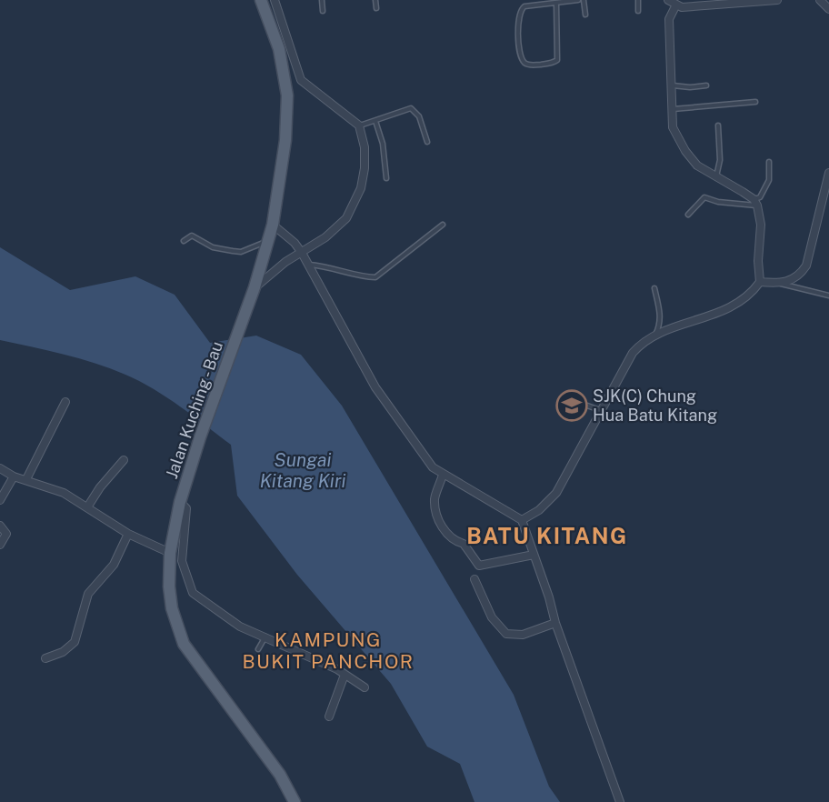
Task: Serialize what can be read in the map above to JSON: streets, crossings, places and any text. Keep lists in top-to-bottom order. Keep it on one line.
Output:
{"streets":{"main road":["Jalan Kuching - Bau"]},"districts":["BATU KITANG","KAMPUNG BUKIT PANCHOR"],"water":["Sungai Kitang Kiri"],"places":{"school or university":["SJK(C) Chung Hua Batu Kitang"]}}
